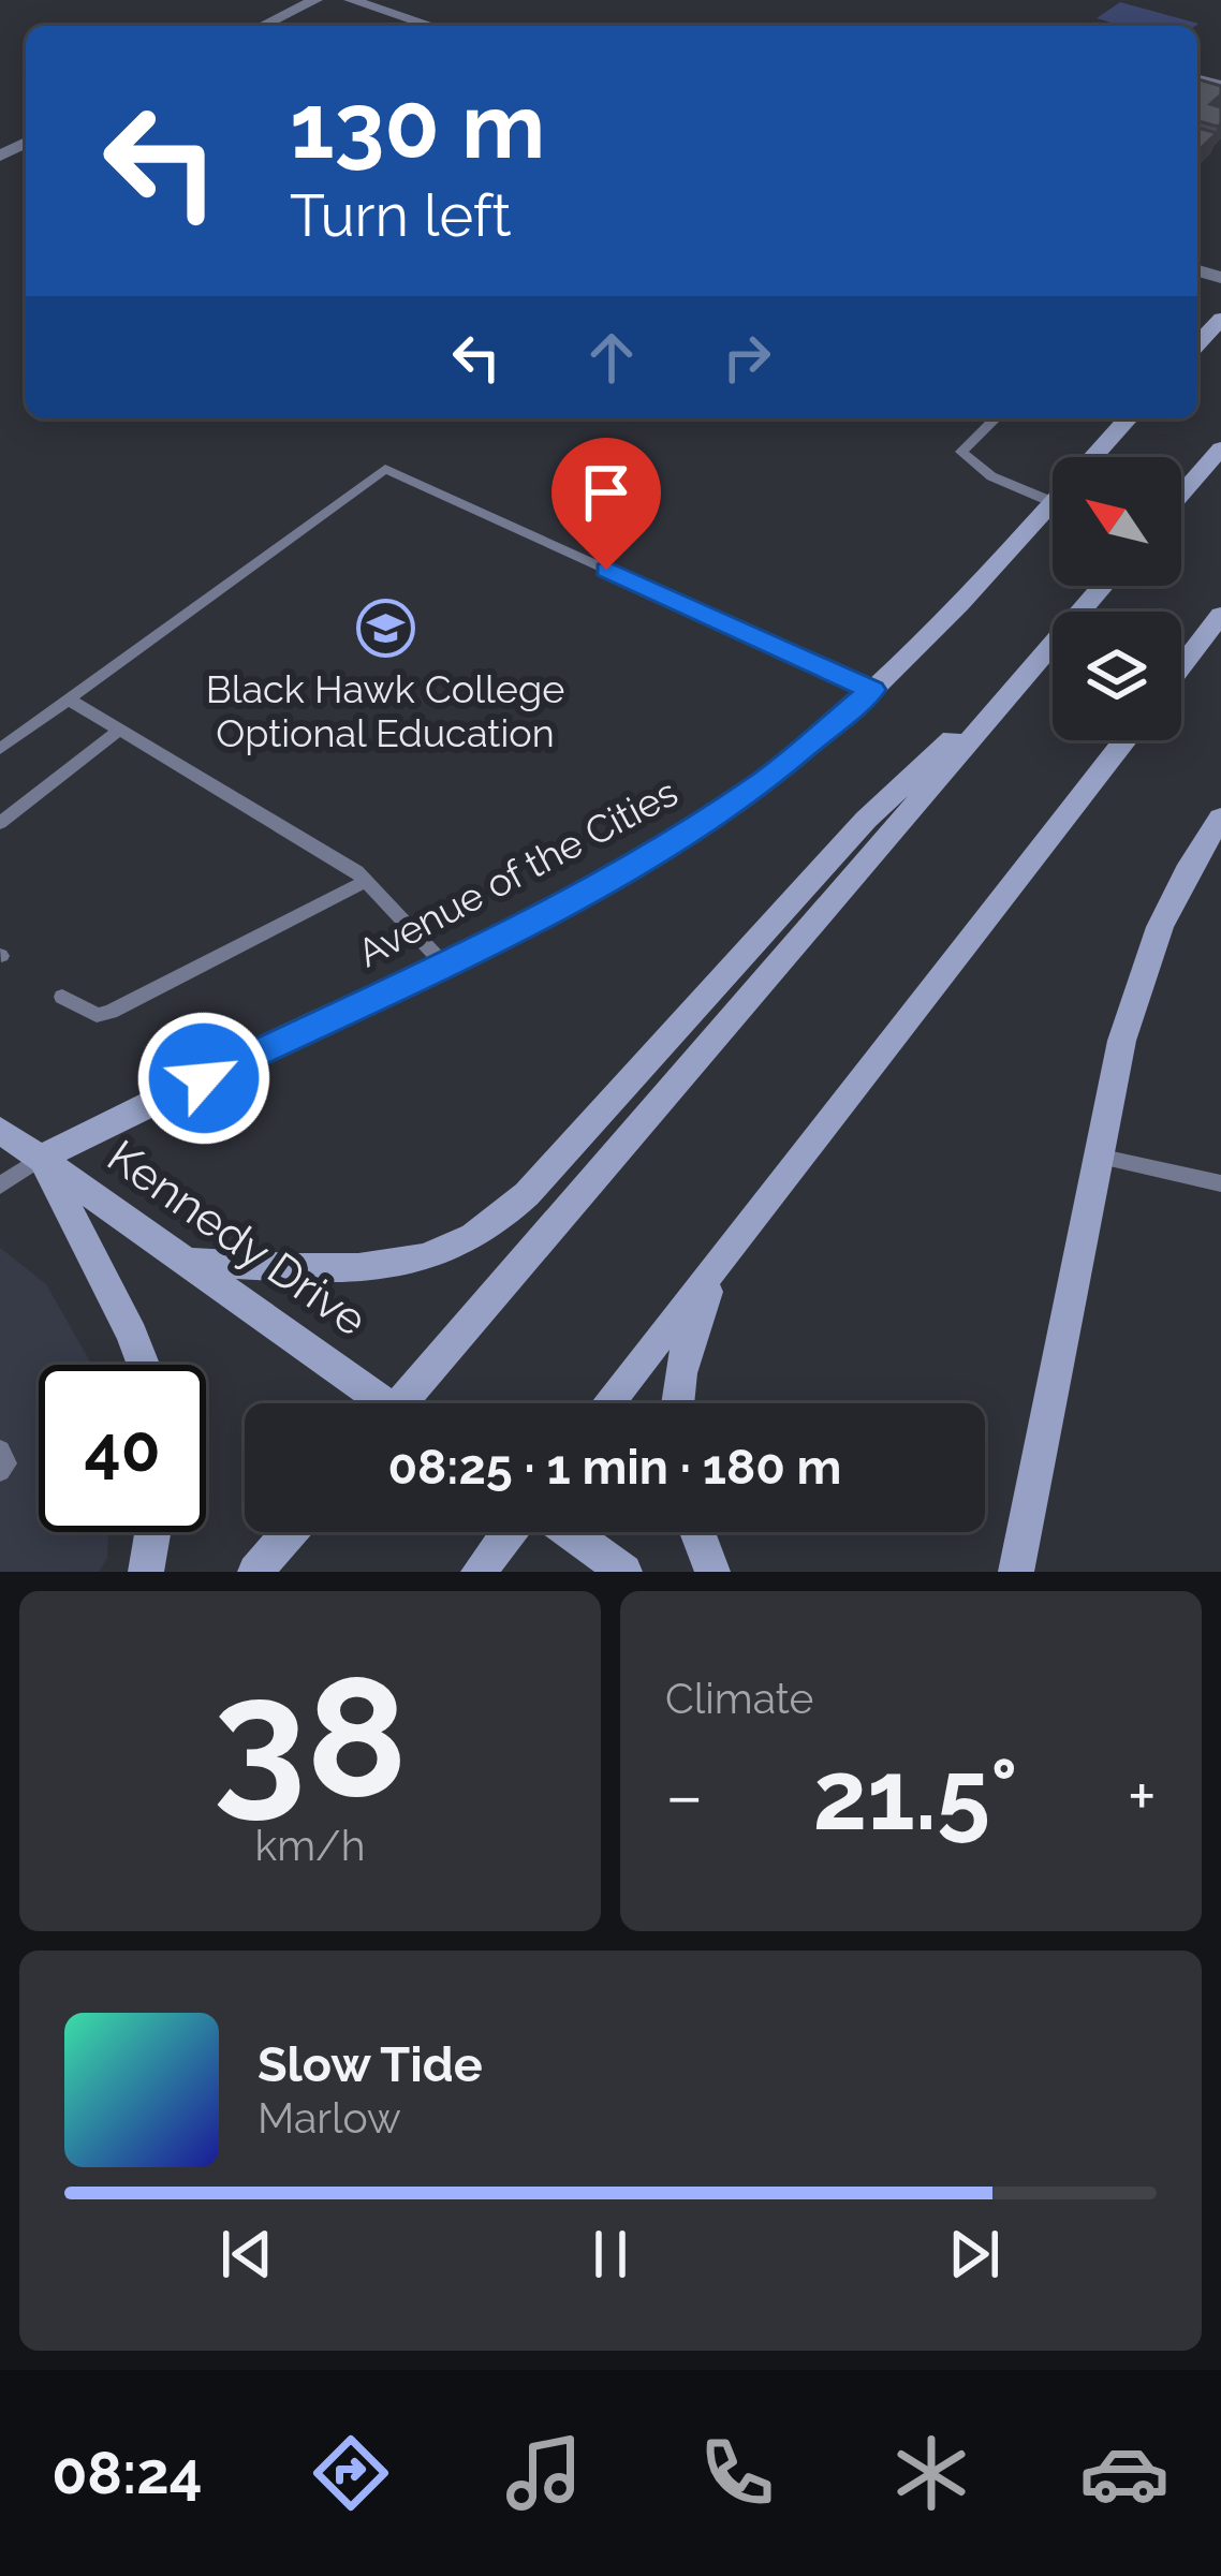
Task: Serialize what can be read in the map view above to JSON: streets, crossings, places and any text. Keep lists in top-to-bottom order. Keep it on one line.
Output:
{"streets":{"main road":["Avenue of the Cities","Kennedy Drive"]},"crossings":[["Avenue of the Cities","Kennedy Drive"]],"places":{"school or university":["Black Hawk College Optional Education"]},"north":"top left","page":{"turn":["130 m","Turn left"],"limit":"40","trip":"08:25 · 1 min · 180 m","tile":[["38","km/h"],"Climate"],"heat":["−","21.5°","+"],"song":["Slow Tide","Marlow"],"tabs":"08:24"}}
